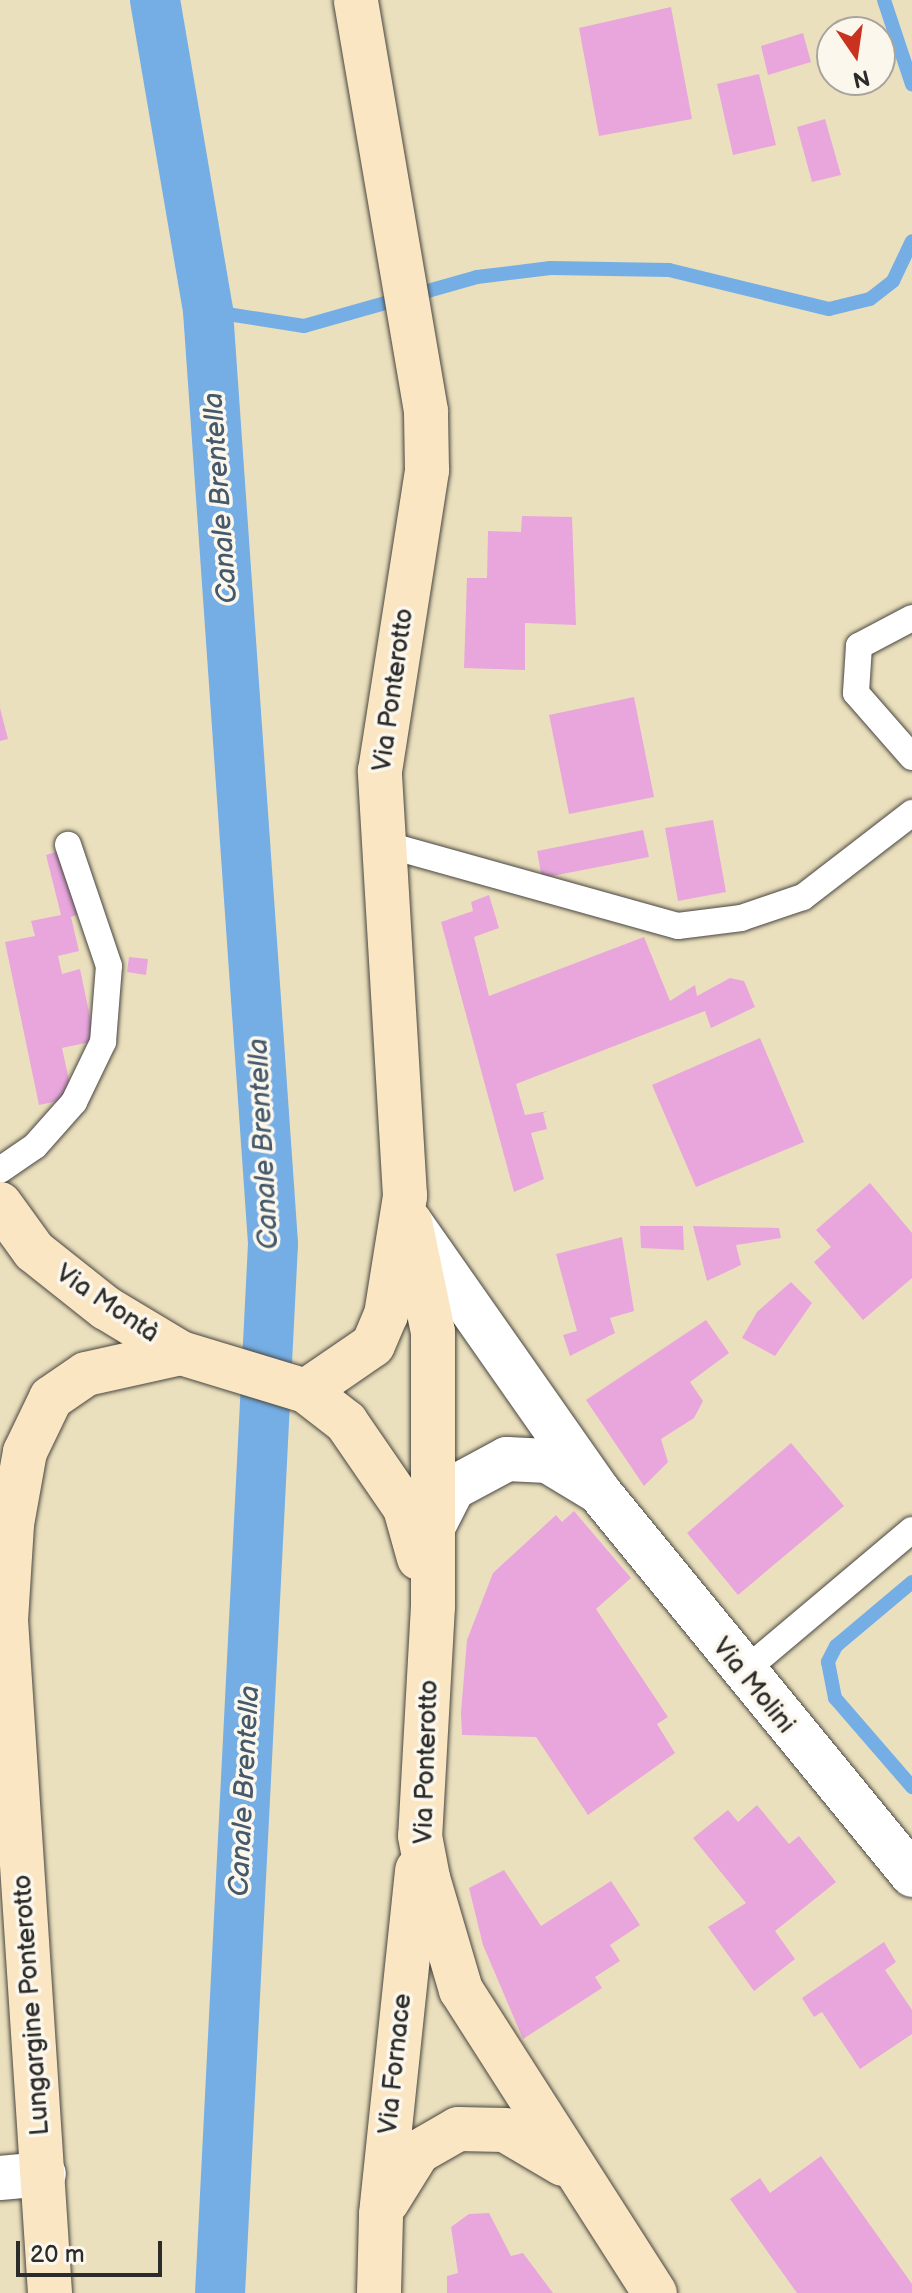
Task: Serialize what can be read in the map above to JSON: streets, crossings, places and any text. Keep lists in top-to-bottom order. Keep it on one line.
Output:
{"streets":{"main road":["Via Ponterotto","Via Montà","Lungargine Ponterotto","Via Fornace"],"street":["Via Molini"]},"crossings":[["Via Ponterotto","Via Montà"],["Via Ponterotto","Via Molini"],["Via Ponterotto","Lungargine Ponterotto"],["Via Ponterotto","Via Fornace"],["Via Montà","Lungargine Ponterotto"]],"water":["Canale Brentella"],"scale_bar":"20 m","north":"bottom"}
